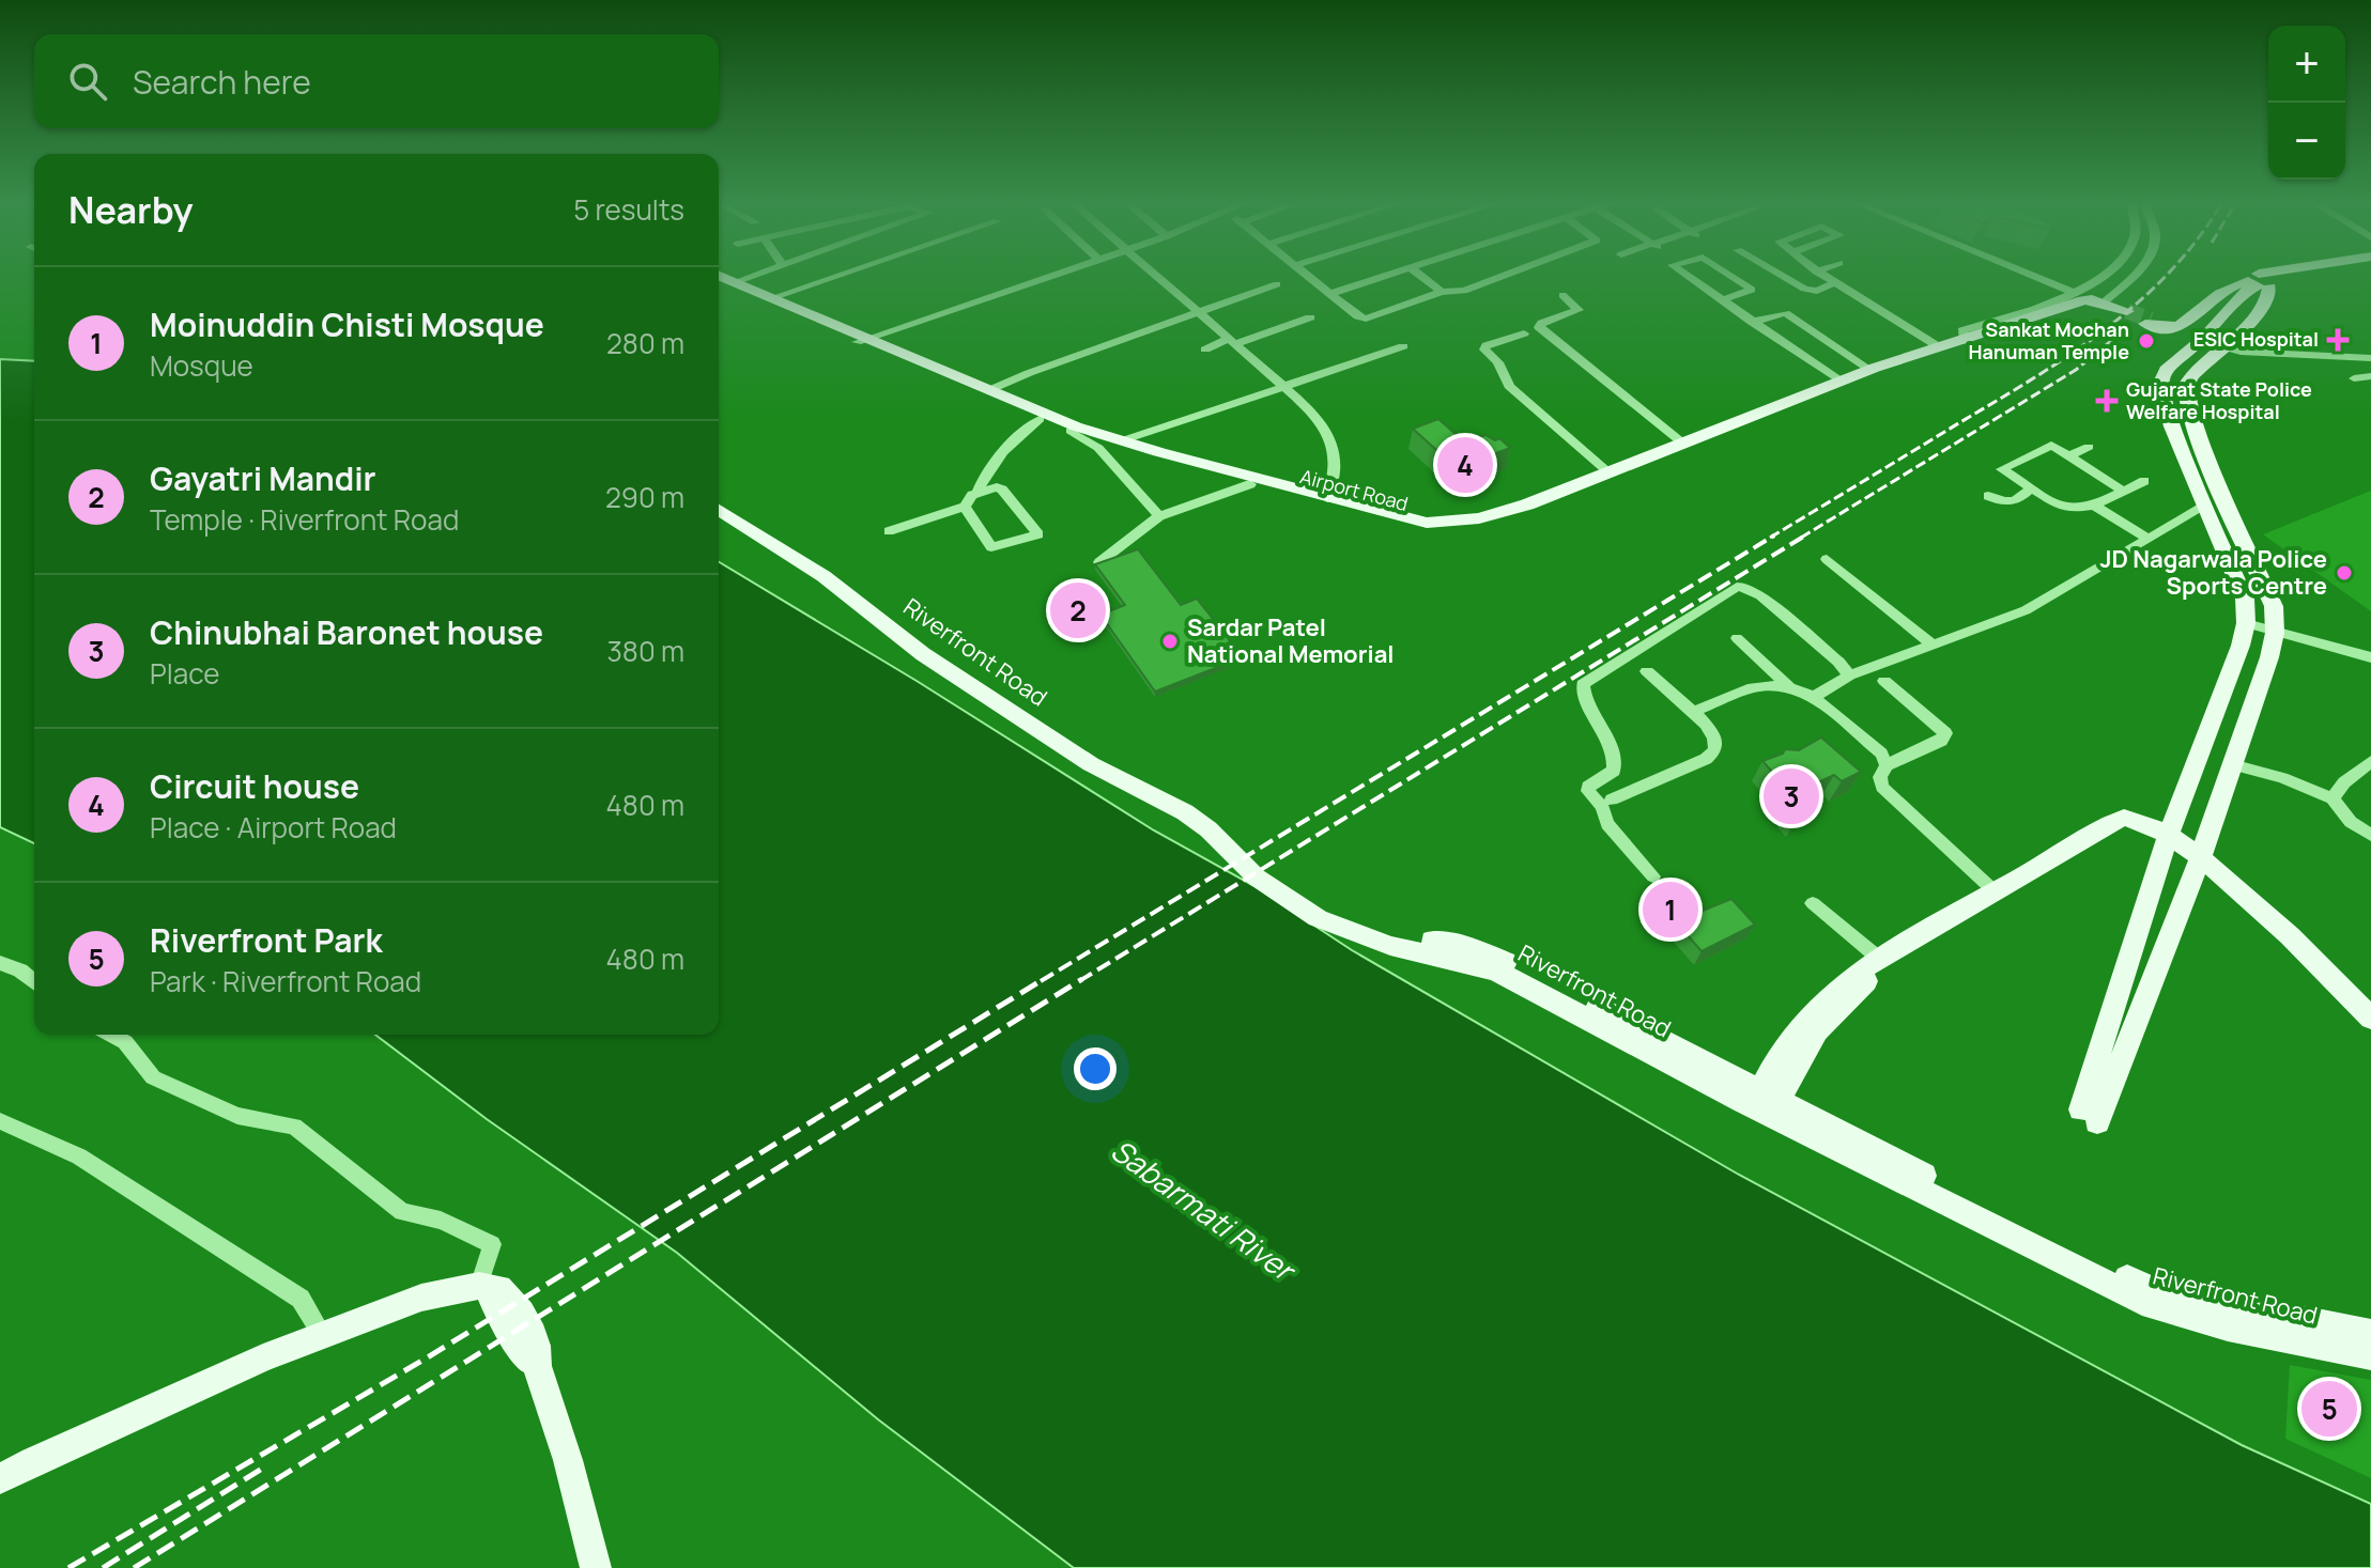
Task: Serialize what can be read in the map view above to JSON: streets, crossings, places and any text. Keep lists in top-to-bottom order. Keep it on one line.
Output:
{"streets":{"main road":["Airport Road","Riverfront Road"]},"water":["Sabarmati River"],"places":{"health":["ESIC Hospital","Gujarat State Police Welfare Hospital"],"other":["Sankat Mochan Hanuman Temple","JD Nagarwala Police Sports Centre","Sardar Patel National Memorial"]},"page":{"map_buttons":["+","−"],"search":"Search here","heading":["Nearby","5 results"],"list":[{"mark":"1","name":"Moinuddin Chisti Mosque","note":"Mosque","value":"280 m"},{"mark":"2","name":"Gayatri Mandir","note":"Temple · Riverfront Road","value":"290 m"},{"mark":"3","name":"Chinubhai Baronet house","note":"Place","value":"380 m"},{"mark":"4","name":"Circuit house","note":"Place · Airport Road","value":"480 m"},{"mark":"5","name":"Riverfront Park","note":"Park · Riverfront Road","value":"480 m"}],"pins":["4","2","3","1","5"]}}
